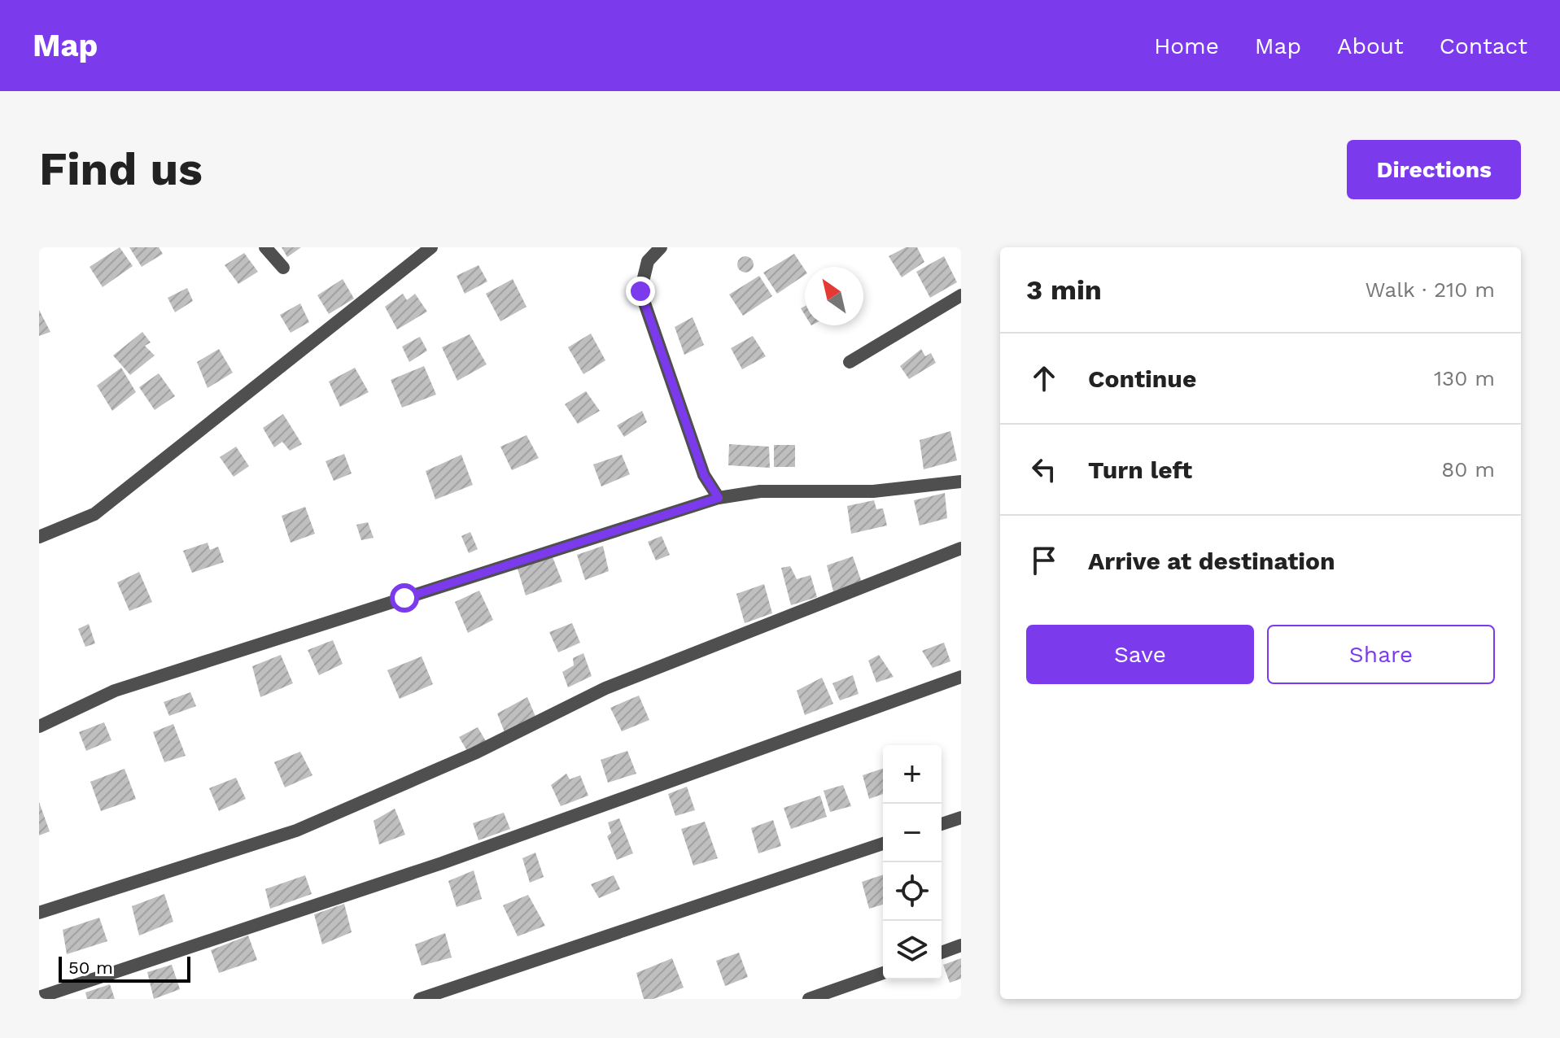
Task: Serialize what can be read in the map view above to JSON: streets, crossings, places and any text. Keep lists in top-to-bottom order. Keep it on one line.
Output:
{"scale_bar":"50 m","north":"top left","page":{"header":"Map","nav":["Home","Map","About","Contact"],"buttons":["Directions",["Save","Share"]],"title":"Find us","heading":["3 min","Walk · 210 m"],"list":[["Continue","130 m"],["Turn left","80 m"],"Arrive at destination"],"map_buttons":["+","−"],"scale":"50 m"}}
